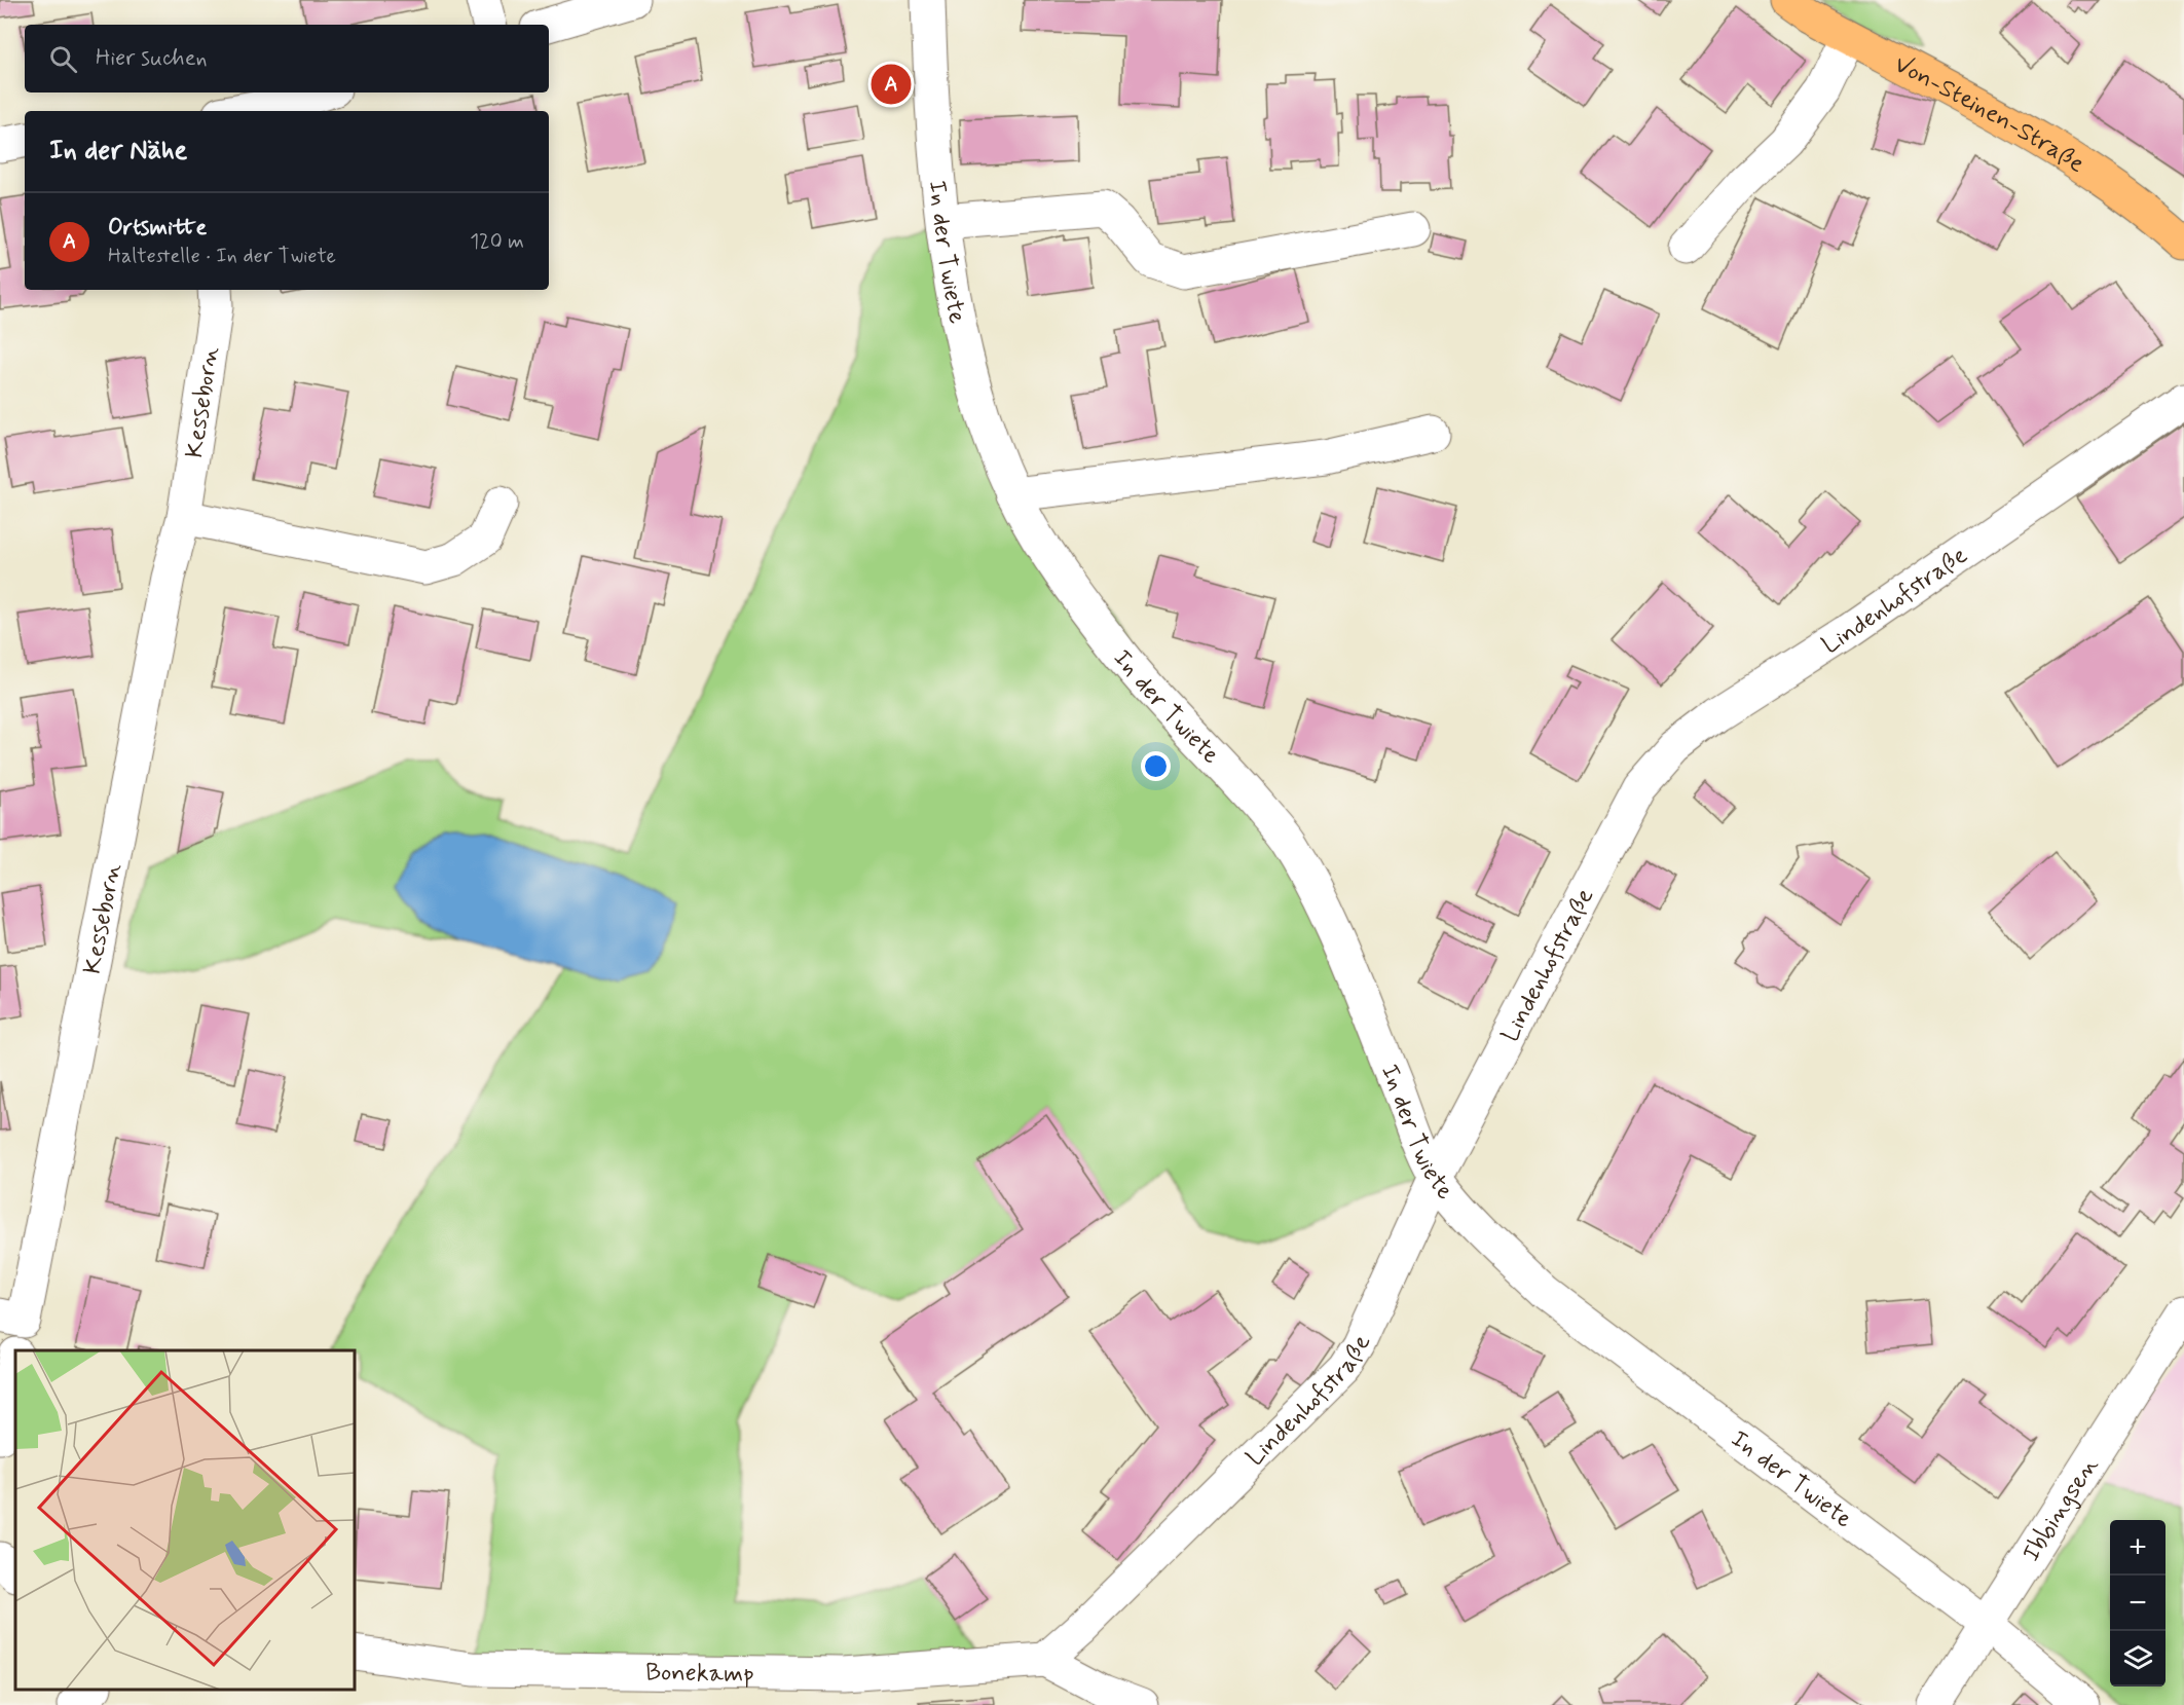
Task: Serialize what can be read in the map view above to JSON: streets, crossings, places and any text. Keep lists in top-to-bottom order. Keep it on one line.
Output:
{"streets":{"main road":["Von-Steinen-Straße"],"street":["In der Twiete","Kesseborn","Lindenhofstraße","Ibbingsen","Bonekamp"]},"crossings":[["In der Twiete","Lindenhofstraße"],["In der Twiete","Ibbingsen"],["Lindenhofstraße","Bonekamp"]],"page":{"search":"Hier suchen","pins":"A","heading":"In der Nähe","list":[{"mark":"A","name":"Ortsmitte","note":"Haltestelle · In der Twiete","value":"120 m"}],"map_buttons":["+","−"]}}
